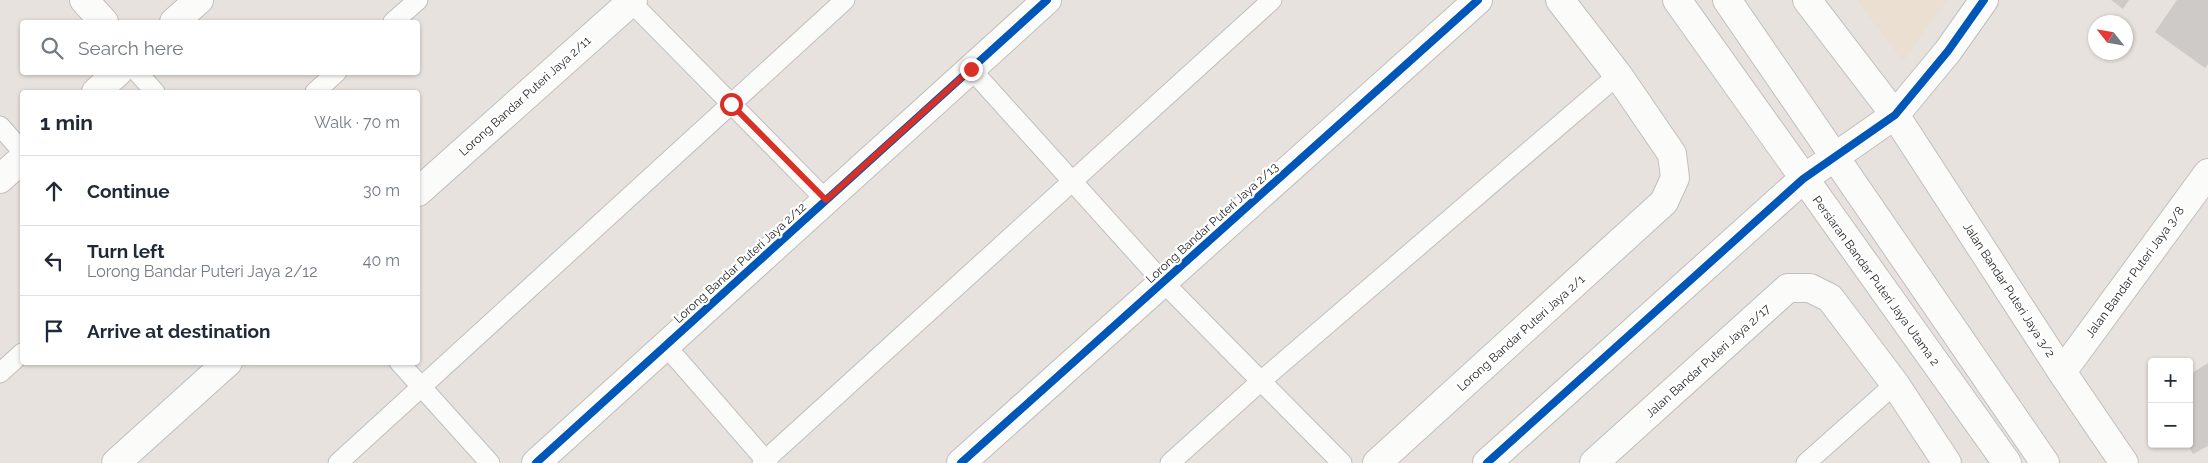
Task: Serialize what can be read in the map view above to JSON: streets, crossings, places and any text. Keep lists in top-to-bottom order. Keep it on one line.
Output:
{"streets":{"street":["Lorong Bandar Puteri Jaya 2/11","Lorong Bandar Puteri Jaya 2/13","Lorong Bandar Puteri Jaya 2/12","Jalan Bandar Puteri Jaya 3/8","Persiaran Bandar Puteri Jaya Utama 2","Jalan Bandar Puteri Jaya 3/2","Lorong Bandar Puteri Jaya 2/1","Jalan Bandar Puteri Jaya 2/17"]},"crossings":[["Jalan Bandar Puteri Jaya 3/8","Jalan Bandar Puteri Jaya 3/2"]],"north":"top left","page":{"search":"Search here","heading":["1 min","Walk · 70 m"],"list":[["Continue","30 m"],["Turn left","Lorong Bandar Puteri Jaya 2/12","40 m"],"Arrive at destination"],"map_buttons":["+","−"]}}
